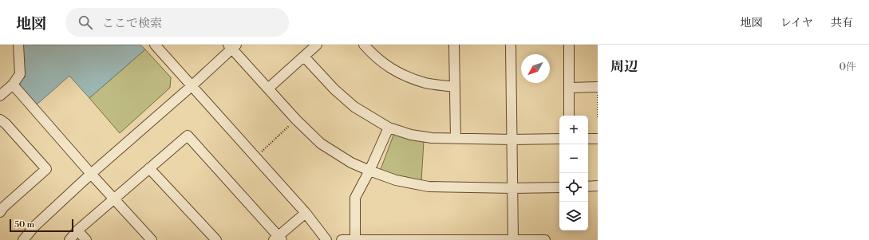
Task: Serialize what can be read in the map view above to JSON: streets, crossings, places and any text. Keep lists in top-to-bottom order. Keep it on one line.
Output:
{"scale_bar":"50 m","north":"bottom left","page":{"header":"地図","search":"ここで検索","nav":["地図","レイヤ","共有"],"heading":["周辺","0件"],"map_buttons":["+","−"],"scale":"50 m"}}
